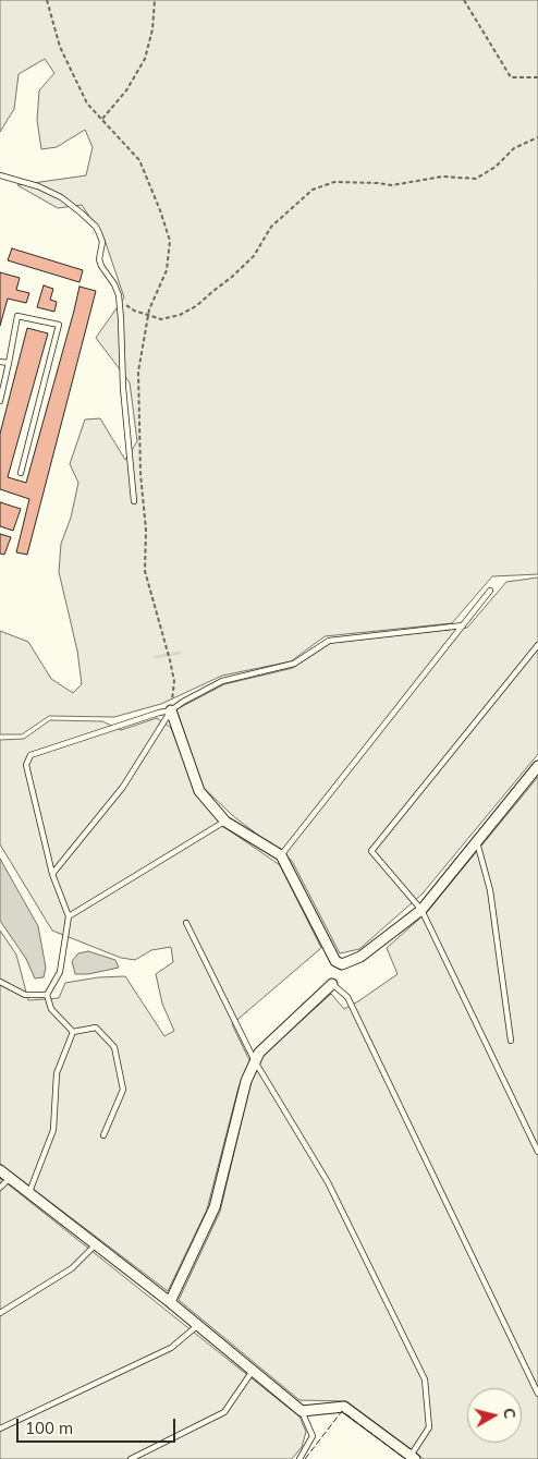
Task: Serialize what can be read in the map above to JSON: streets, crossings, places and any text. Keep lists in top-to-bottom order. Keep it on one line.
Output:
{"scale_bar":"100 m","north":"right"}
